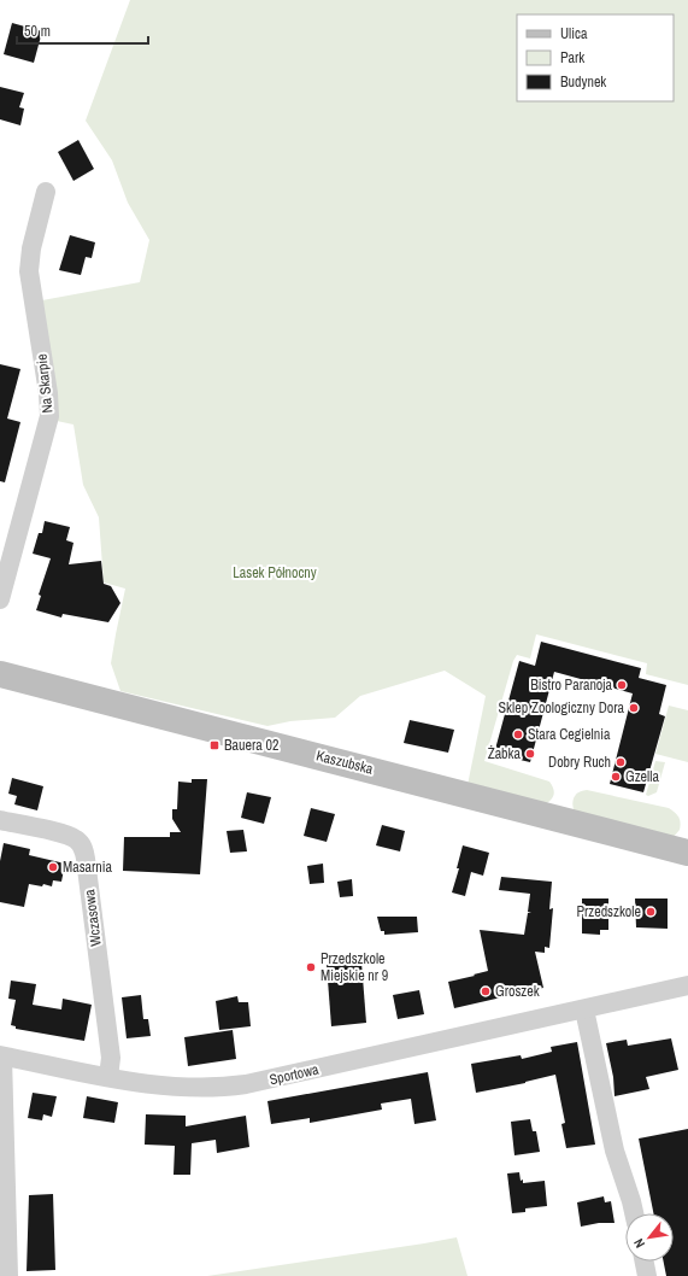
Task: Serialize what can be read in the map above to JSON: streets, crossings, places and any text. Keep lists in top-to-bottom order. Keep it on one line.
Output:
{"streets":{"main road":["Kaszubska"],"street":["Na Skarpie","Wczasowa","Sportowa"]},"crossings":[["Wczasowa","Sportowa"]],"parks":["Lasek Północny"],"places":{"other":["Bistro Paranoja","Sklep Zoologiczny Dora","Stara Cegielnia","Żabka","Dobry Ruch","Gzella","Masarnia","Przedszkole","Przedszkole Miejskie nr 9","Groszek"],"transit":["Bauera 02"]},"legend":["Ulica","Park","Budynek"],"scale_bar":"50 m","north":"bottom left"}
